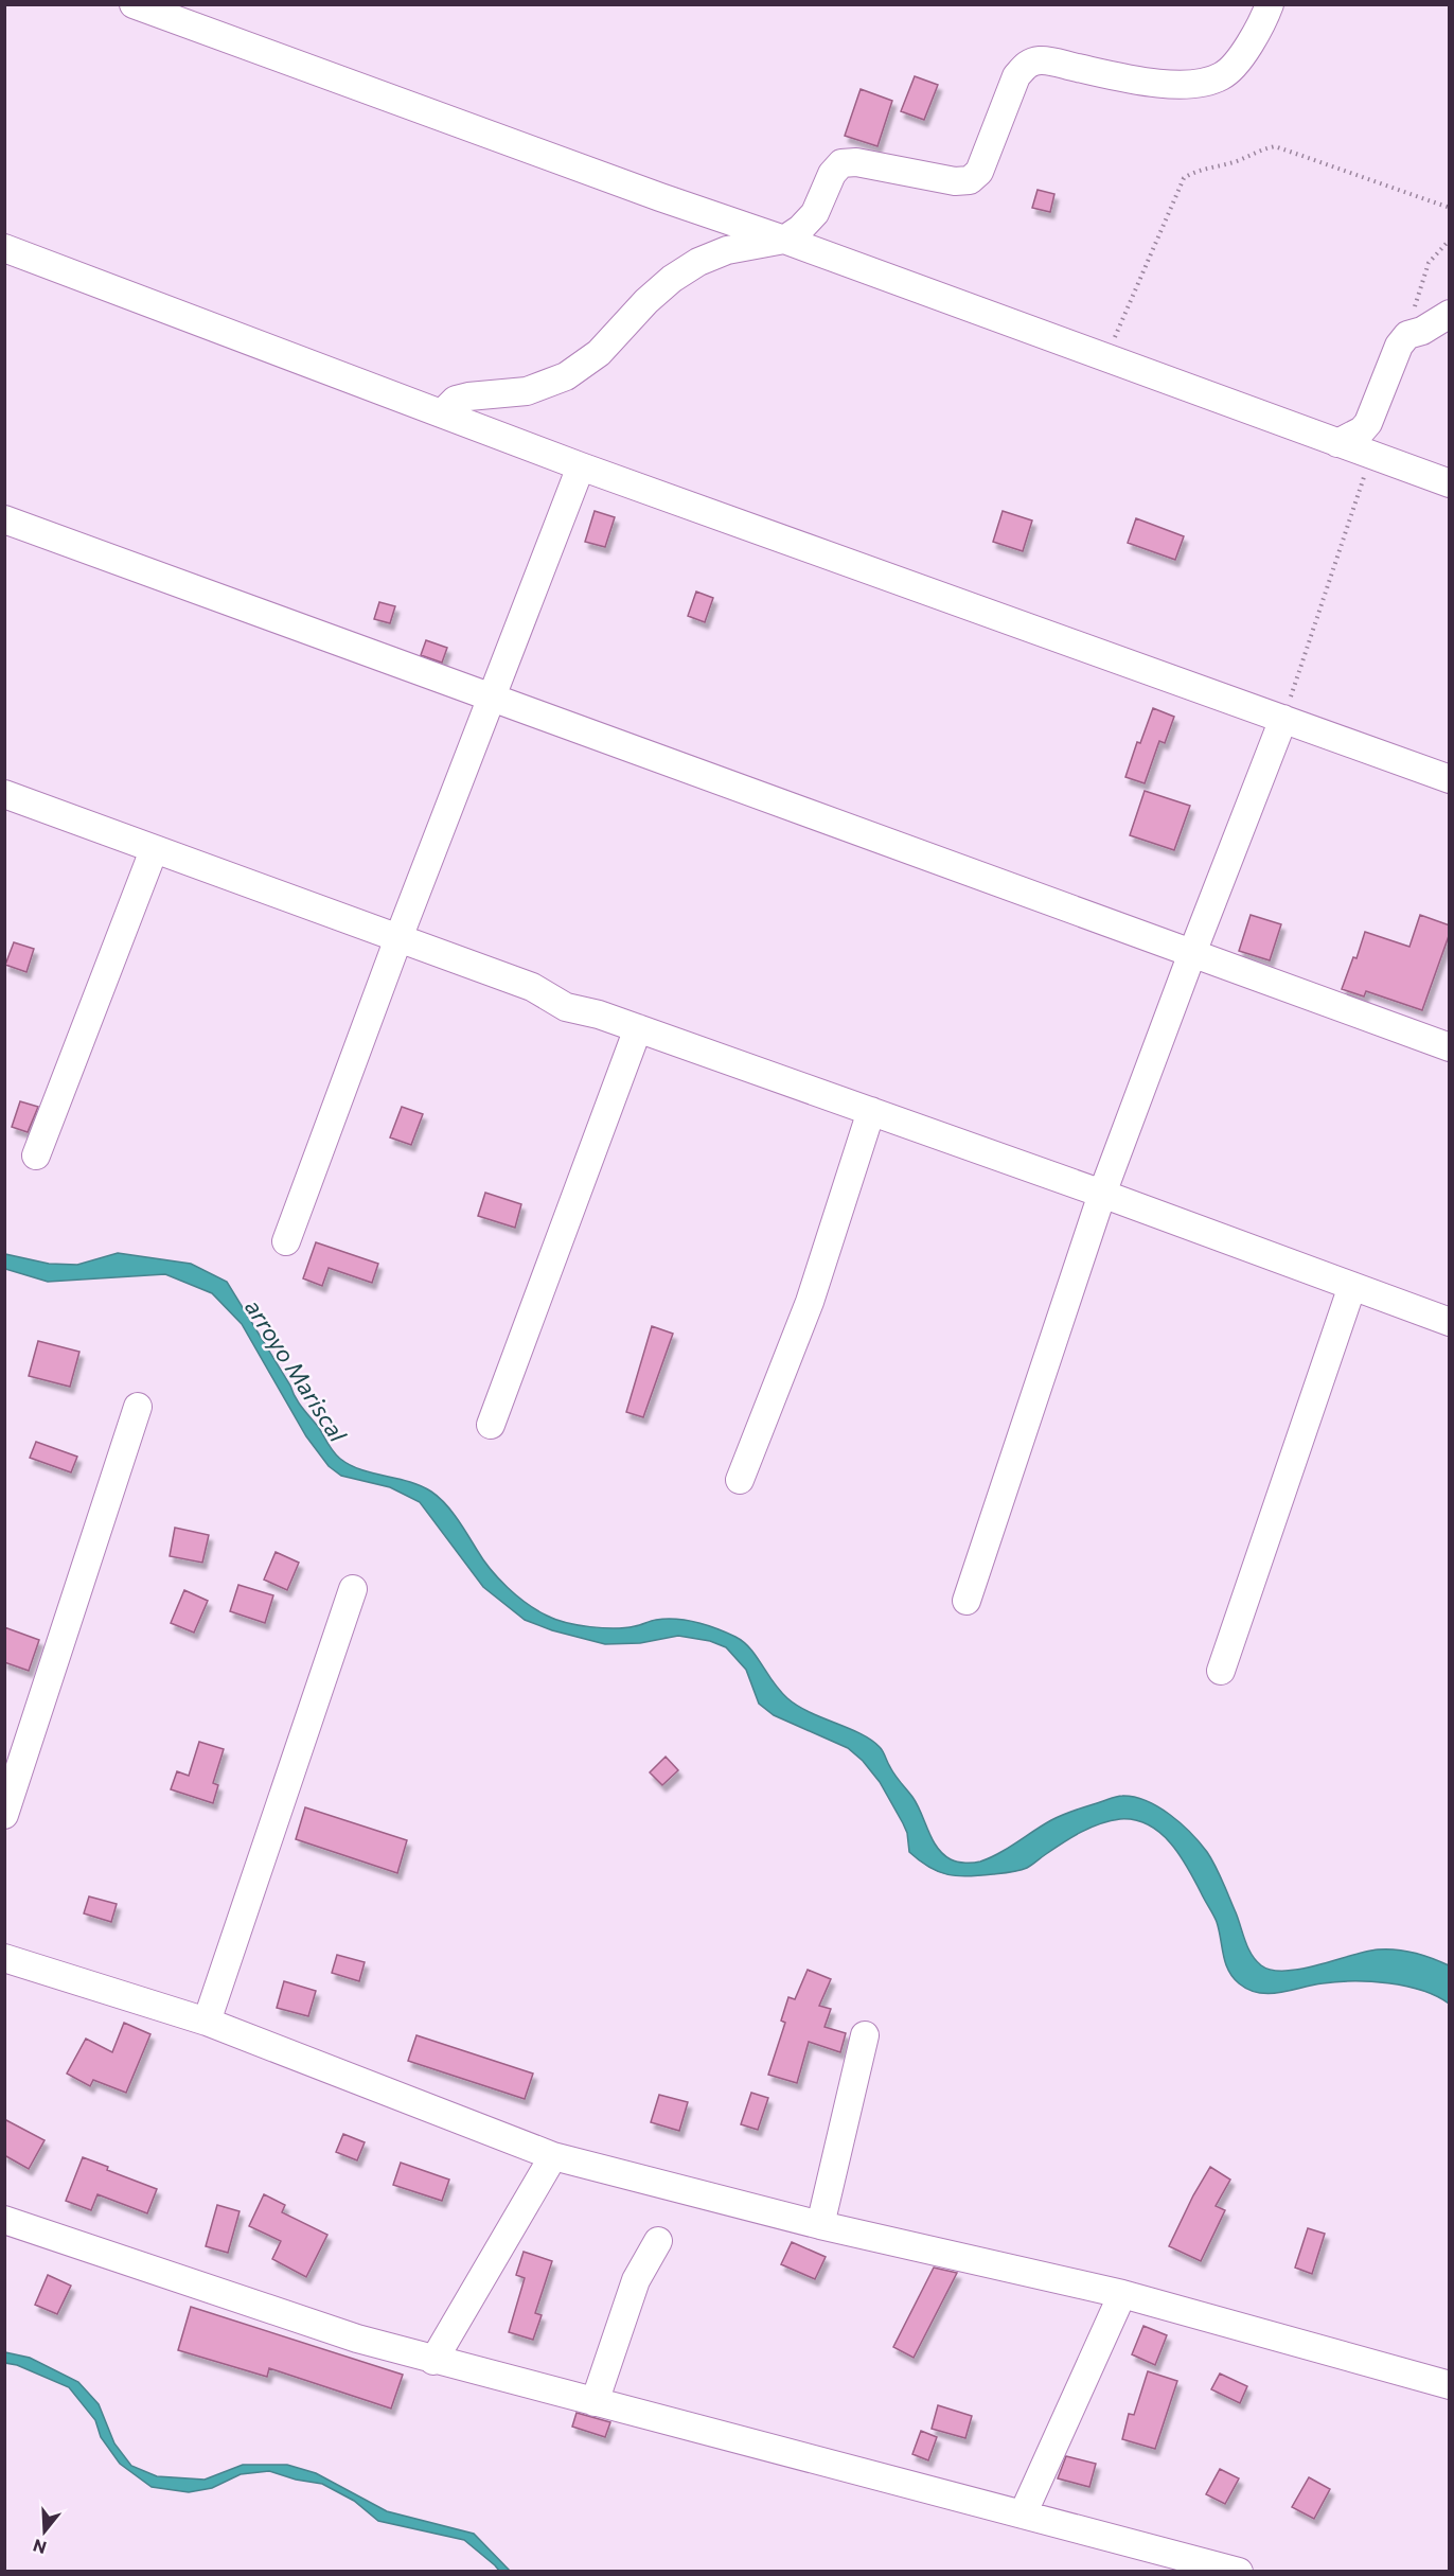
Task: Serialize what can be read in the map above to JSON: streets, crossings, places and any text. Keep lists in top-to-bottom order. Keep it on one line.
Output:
{"water":["arroyo Mariscal"],"north":"bottom"}
